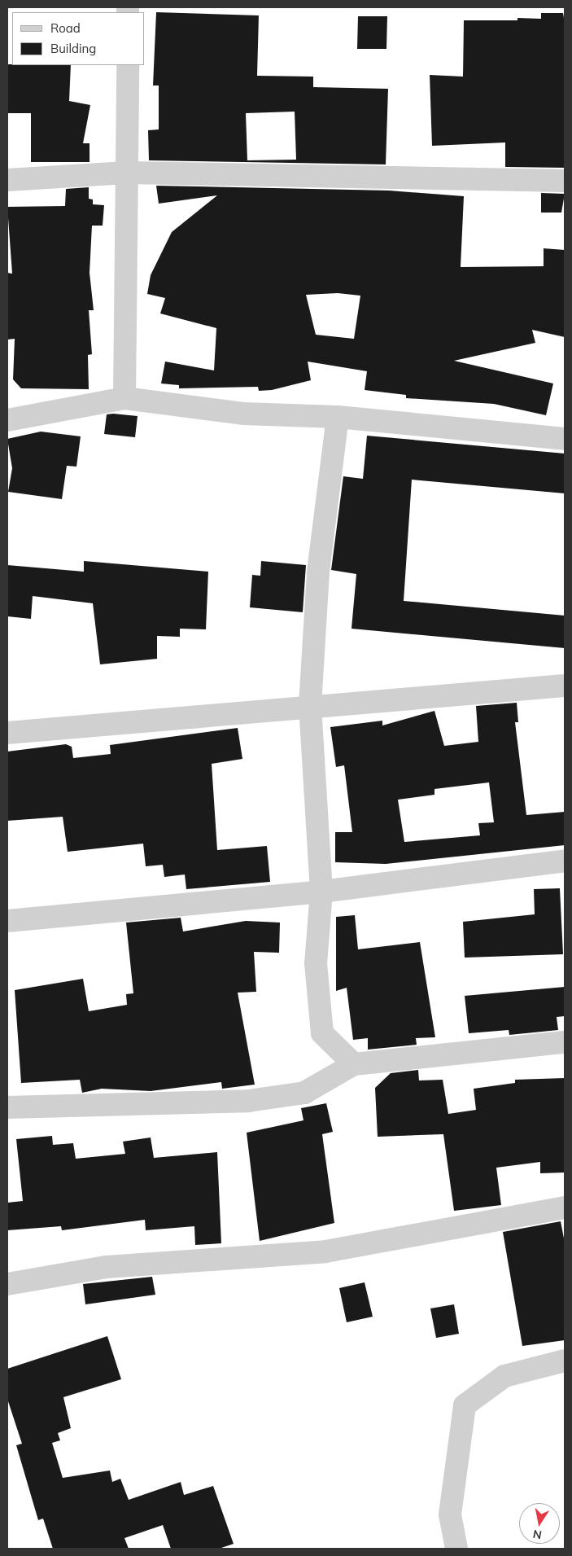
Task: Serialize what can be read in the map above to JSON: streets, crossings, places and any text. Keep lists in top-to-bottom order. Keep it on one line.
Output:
{"legend":["Road","Building"],"north":"bottom"}
